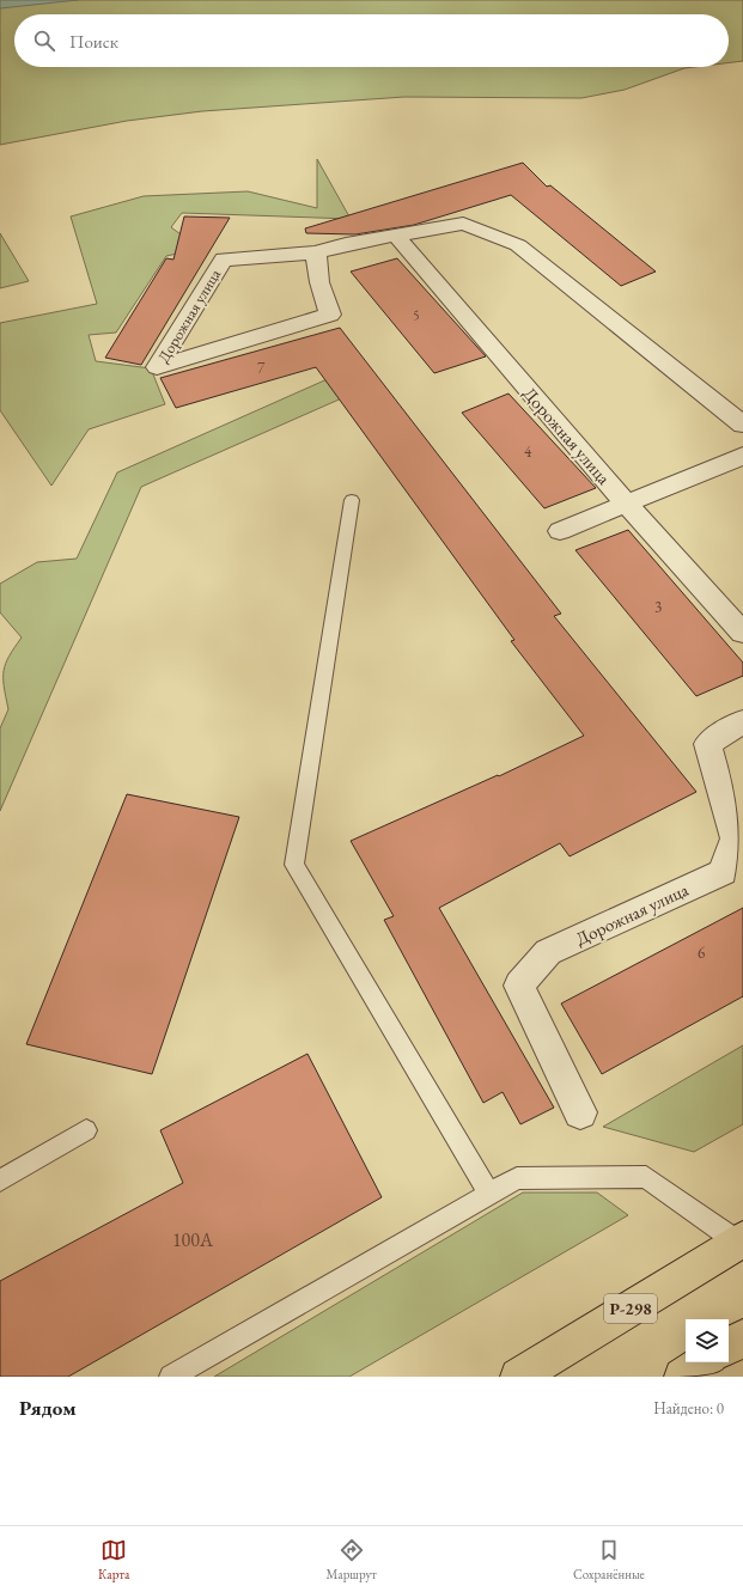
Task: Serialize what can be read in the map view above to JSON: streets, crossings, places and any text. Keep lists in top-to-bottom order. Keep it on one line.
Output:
{"streets":{"highway":["Р-298"],"street":["Дорожная улица"]},"house_numbers":["5","7","4","3","6","100А"],"page":{"search":"Поиск","heading":["Рядом","Найдено: 0"],"nav":["Карта","Маршрут","Сохранённые"]}}
